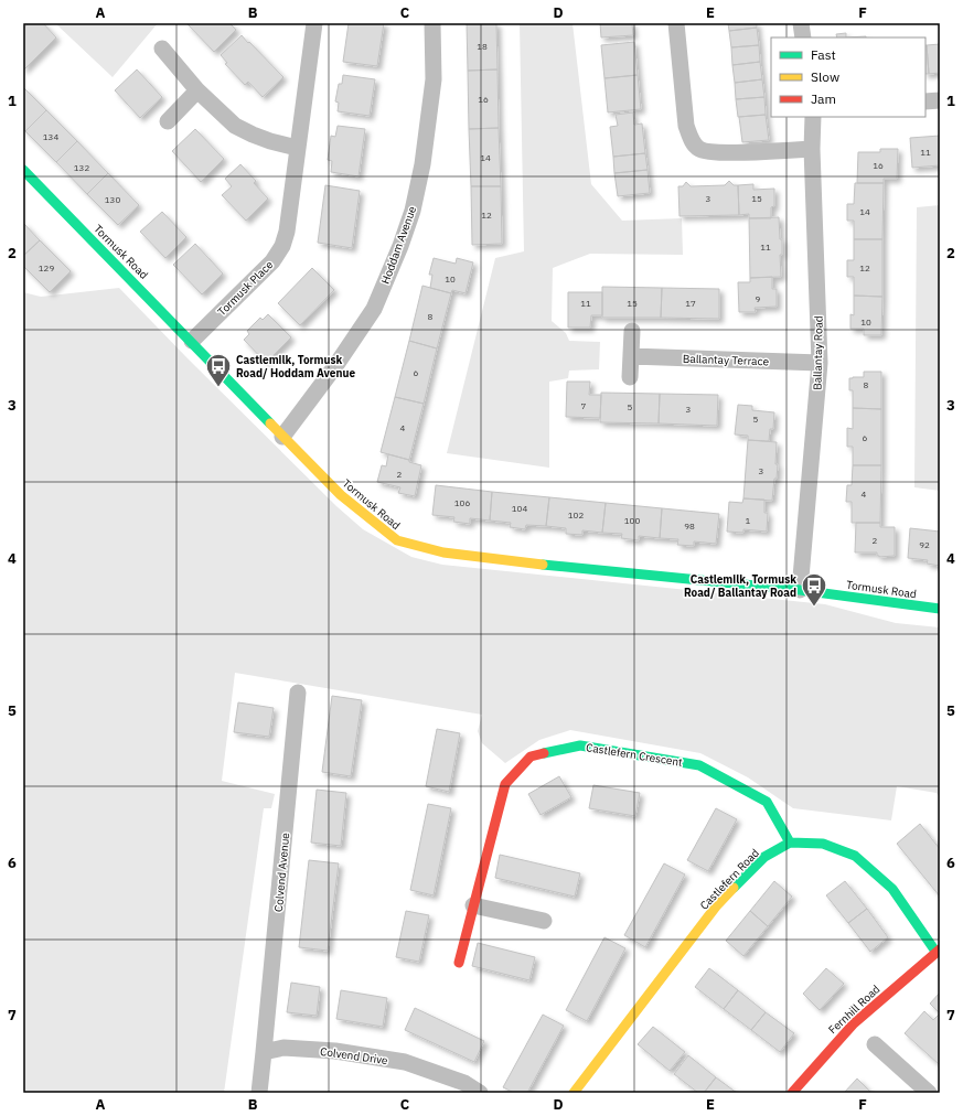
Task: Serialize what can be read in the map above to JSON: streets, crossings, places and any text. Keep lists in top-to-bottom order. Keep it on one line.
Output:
{"streets":{"street":["Hoddam Avenue","Tormusk Road","Tormusk Place","Ballantay Road","Ballantay Terrace","Castlefern Crescent","Colvend Avenue","Castlefern Road","Fernhill Road","Colvend Drive"]},"crossings":[["Hoddam Avenue","Tormusk Road"],["Tormusk Road","Tormusk Place"],["Tormusk Road","Ballantay Road"],["Ballantay Road","Ballantay Terrace"],["Castlefern Crescent","Castlefern Road"],["Colvend Avenue","Colvend Drive"]],"places":{"bus stop":["Castlemilk, Tormusk Road/ Hoddam Avenue","Castlemilk, Tormusk Road/ Ballantay Road"]},"house_numbers":["18","16","134","11","14","16","132","3","15","130","14","12","11","129","12","10","9","11","15","17","8","10","6","8","7","5","3","5","4","6","3","2","4","106","104","102","100","1","98","2","92"],"legend":["Fast","Slow","Jam"],"grid":{"columns":["A","B","C","D","E","F"],"rows":["1","2","3","4","5","6","7"]}}
